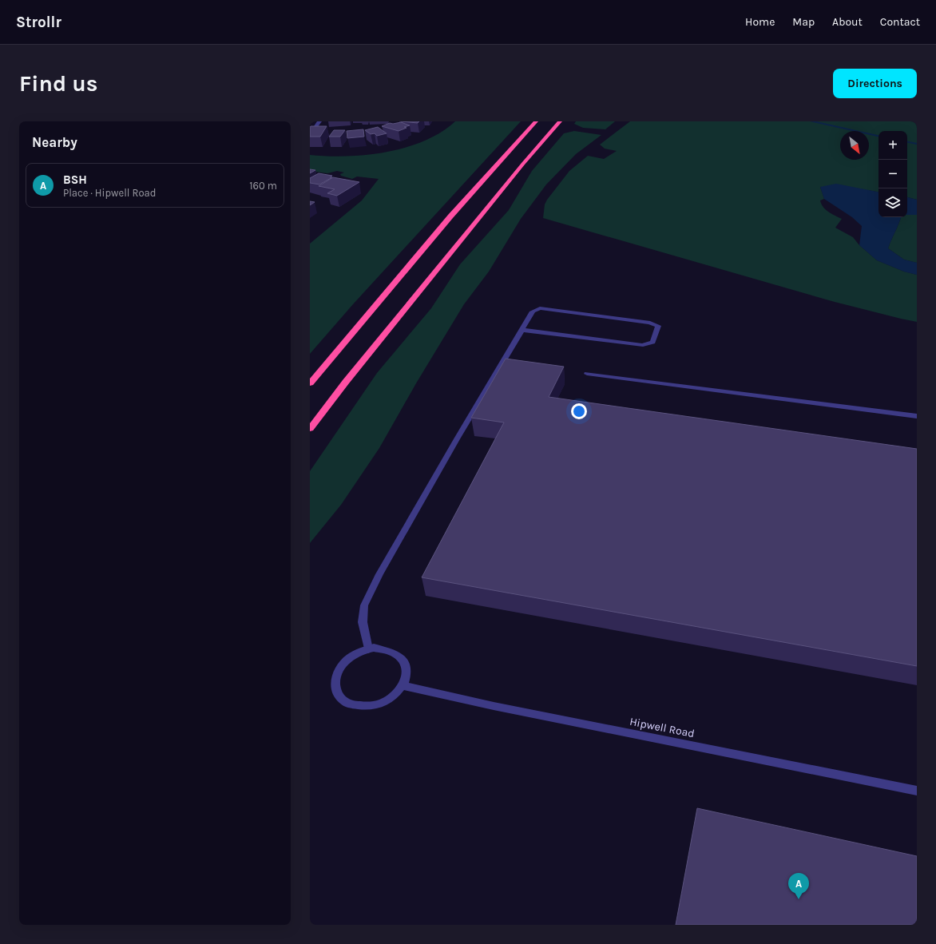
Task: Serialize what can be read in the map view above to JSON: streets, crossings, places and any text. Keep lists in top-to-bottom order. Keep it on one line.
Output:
{"streets":{"street":["Hipwell Road"]},"north":"bottom right","page":{"header":"Strollr","nav":["Home","Map","About","Contact"],"buttons":"Directions","title":"Find us","heading":"Nearby","map_buttons":["+","−"],"list":[{"mark":"A","name":"BSH","note":"Place · Hipwell Road","value":"160 m"}],"pins":"A"}}
